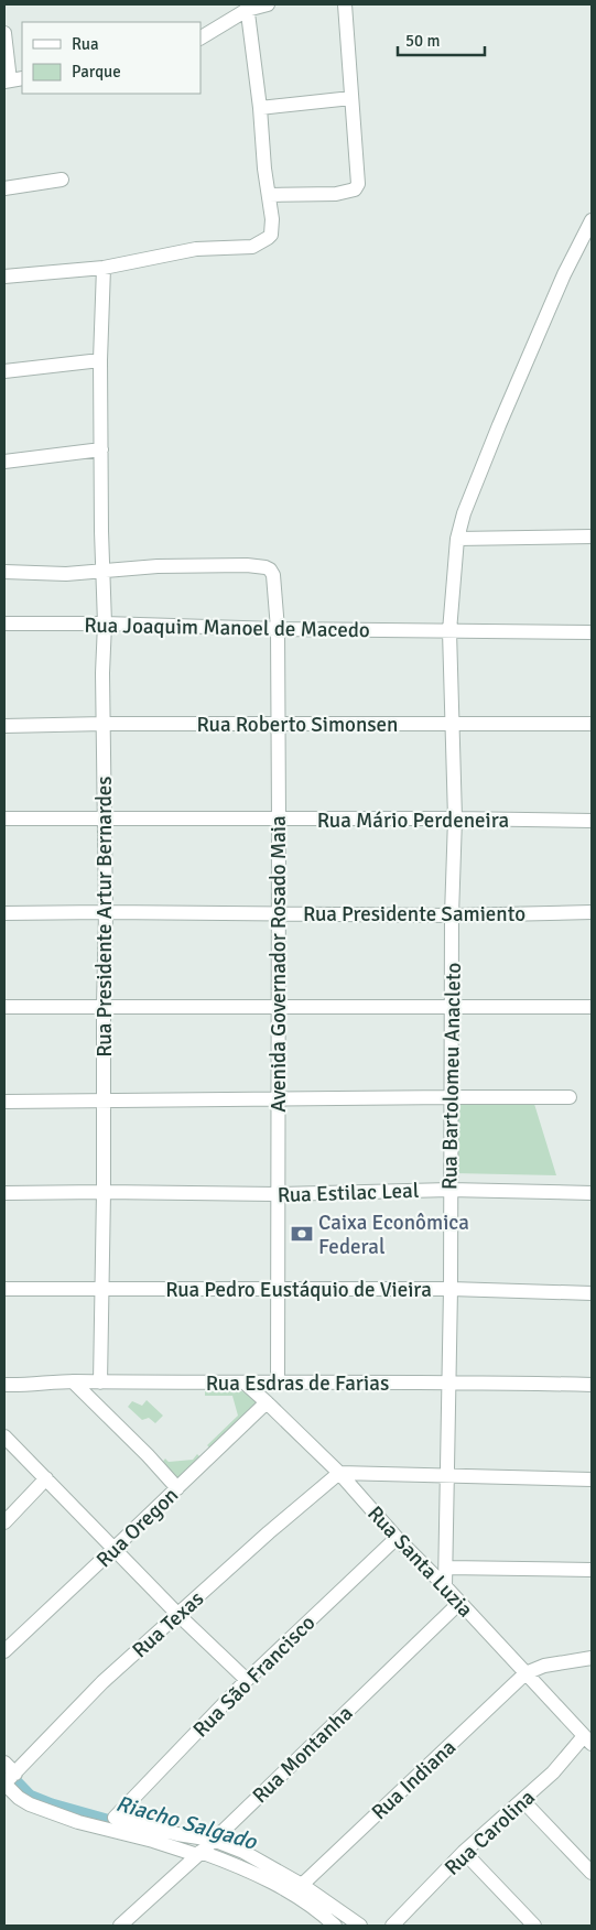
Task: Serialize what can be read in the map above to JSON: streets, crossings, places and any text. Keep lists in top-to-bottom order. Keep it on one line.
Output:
{"streets":{"street":["Rua Joaquim Manoel de Macedo","Rua Roberto Simonsen","Rua Mário Perdeneira","Rua Presidente Samiento","Rua Presidente Artur Bernardes","Avenida Governador Rosado Maia","Rua Bartolomeu Anacleto","Rua Estilac Leal","Rua Pedro Eustáquio de Vieira","Rua Esdras de Farias","Rua Oregon","Rua Santa Luzia","Rua Texas","Rua São Francisco","Rua Montanha","Rua Indiana","Rua Carolina"]},"crossings":[["Rua Joaquim Manoel de Macedo","Rua Presidente Artur Bernardes"],["Rua Joaquim Manoel de Macedo","Avenida Governador Rosado Maia"],["Rua Joaquim Manoel de Macedo","Rua Bartolomeu Anacleto"],["Rua Roberto Simonsen","Rua Presidente Artur Bernardes"],["Rua Roberto Simonsen","Avenida Governador Rosado Maia"],["Rua Roberto Simonsen","Rua Bartolomeu Anacleto"],["Rua Mário Perdeneira","Rua Presidente Artur Bernardes"],["Rua Mário Perdeneira","Avenida Governador Rosado Maia"],["Rua Mário Perdeneira","Rua Bartolomeu Anacleto"],["Rua Presidente Samiento","Rua Presidente Artur Bernardes"],["Rua Presidente Samiento","Avenida Governador Rosado Maia"],["Rua Presidente Samiento","Rua Bartolomeu Anacleto"],["Rua Presidente Artur Bernardes","Avenida Governador Rosado Maia"],["Rua Presidente Artur Bernardes","Rua Estilac Leal"],["Rua Presidente Artur Bernardes","Rua Pedro Eustáquio de Vieira"],["Rua Presidente Artur Bernardes","Rua Esdras de Farias"],["Avenida Governador Rosado Maia","Rua Estilac Leal"],["Avenida Governador Rosado Maia","Rua Pedro Eustáquio de Vieira"],["Avenida Governador Rosado Maia","Rua Esdras de Farias"],["Rua Bartolomeu Anacleto","Rua Estilac Leal"],["Rua Bartolomeu Anacleto","Rua Pedro Eustáquio de Vieira"],["Rua Bartolomeu Anacleto","Rua Esdras de Farias"],["Rua Bartolomeu Anacleto","Rua Santa Luzia"],["Rua Esdras de Farias","Rua Santa Luzia"],["Rua Oregon","Rua Santa Luzia"],["Rua Santa Luzia","Rua Texas"],["Rua Santa Luzia","Rua São Francisco"],["Rua Santa Luzia","Rua Montanha"],["Rua Santa Luzia","Rua Indiana"],["Rua Santa Luzia","Rua Carolina"],["Rua São Francisco","Rua Montanha"]],"water":["Riacho Salgado"],"places":{"bank":["Caixa Econômica Federal"]},"legend":["Rua","Parque"],"scale_bar":"50 m"}
